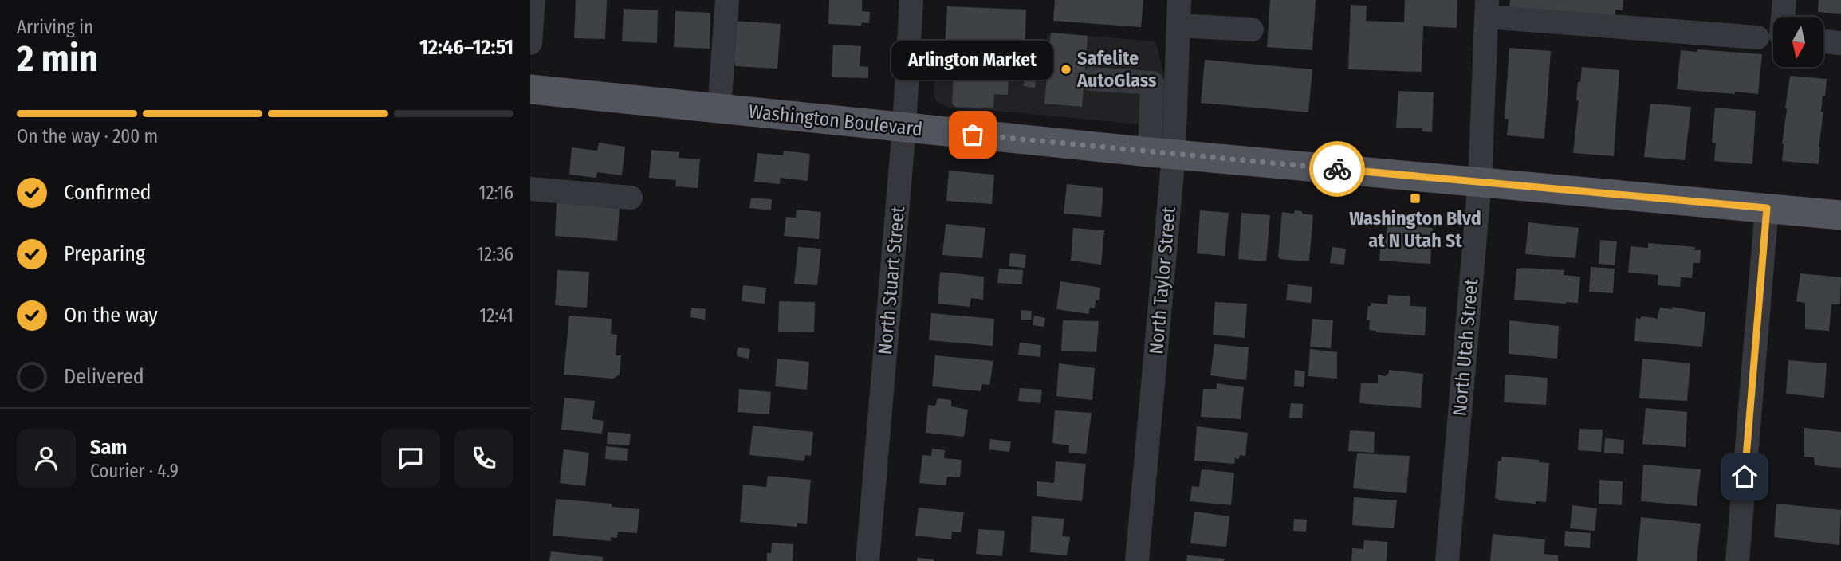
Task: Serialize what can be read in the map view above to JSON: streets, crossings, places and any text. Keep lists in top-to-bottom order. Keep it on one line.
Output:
{"streets":{"main road":["Washington Boulevard"],"street":["North Stuart Street","North Taylor Street","North Utah Street"]},"crossings":[["Washington Boulevard","North Stuart Street"],["Washington Boulevard","North Taylor Street"],["Washington Boulevard","North Utah Street"]],"places":{"other":["Safelite AutoGlass","Arlington Market"],"transit":["Washington Blvd at N Utah St"]},"north":"bottom","page":{"heading":["2 min","Arriving in","12:46–12:51"],"panel":["Sam","Courier · 4.9"],"bubble":"Arlington Market","bar":"On the way · 200 m","list":[["Confirmed","12:16"],["Preparing","12:36"],["On the way","12:41"],"Delivered"]}}
